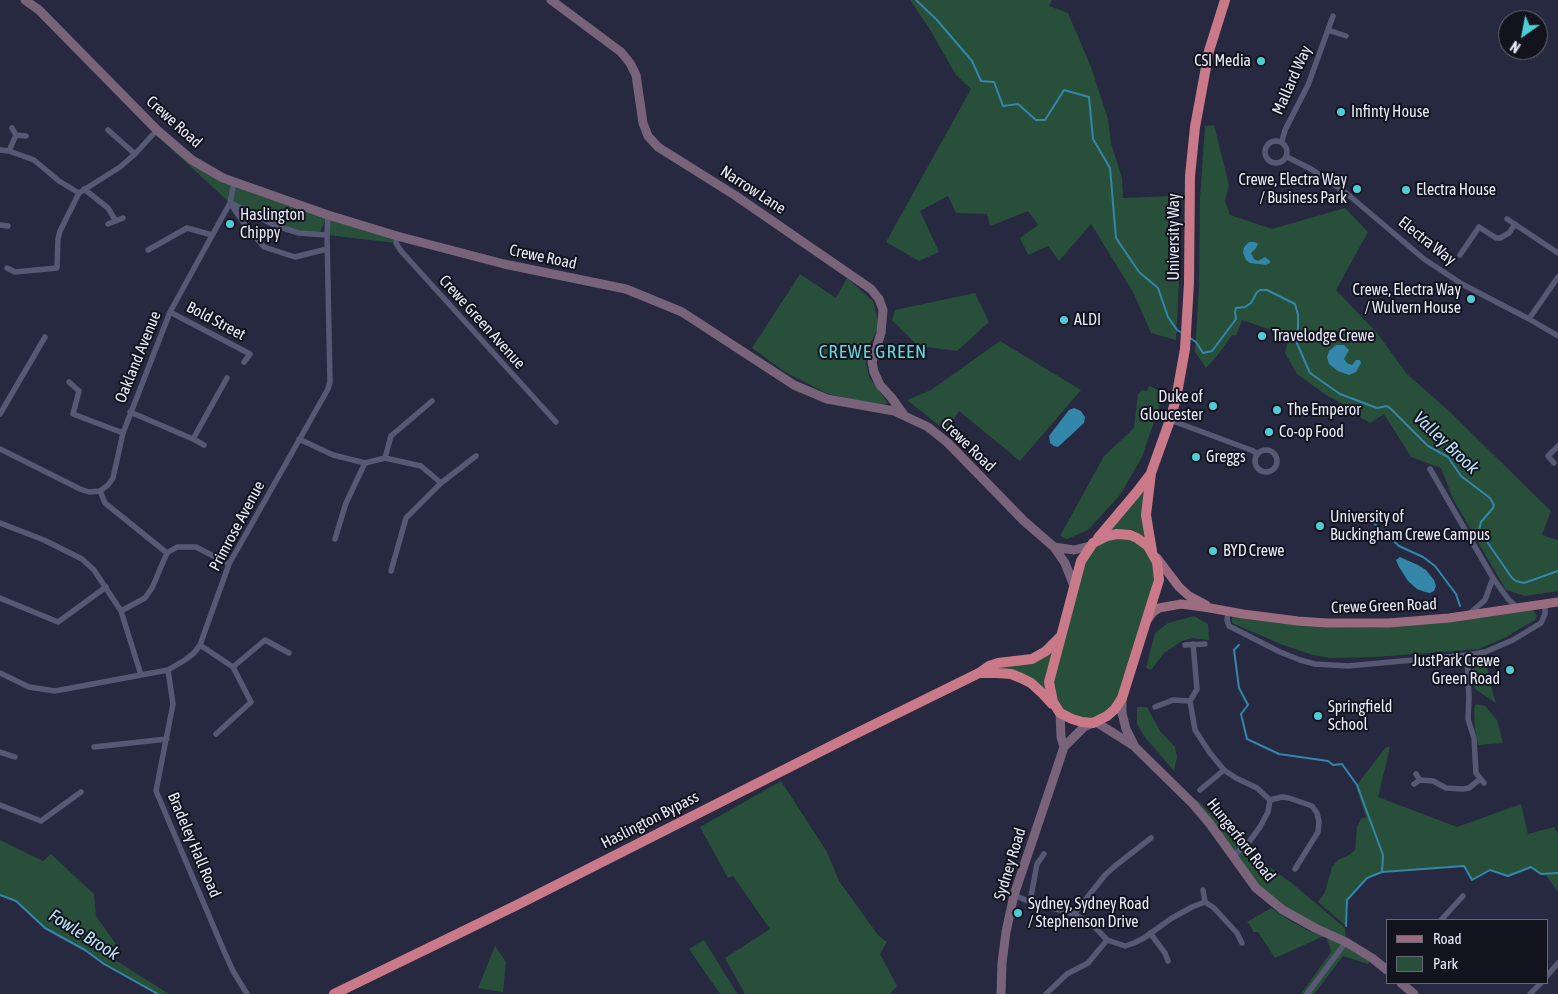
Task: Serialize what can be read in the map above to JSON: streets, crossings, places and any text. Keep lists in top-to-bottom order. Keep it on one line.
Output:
{"streets":{"highway":["University Way","Haslington Bypass"],"main road":["Crewe Green Road"],"street":["Mallard Way","Crewe Road","Narrow Lane","Electra Way","Bold Street","Crewe Green Avenue","Oakland Avenue","Primrose Avenue","Hungerford Road","Bradeley Hall Road","Sydney Road"]},"crossings":[["Mallard Way","Electra Way"],["Crewe Road","Narrow Lane"],["Crewe Road","University Way"],["Crewe Road","Crewe Green Avenue"],["Crewe Road","Oakland Avenue"],["Crewe Road","Primrose Avenue"],["University Way","Crewe Green Road"],["University Way","Haslington Bypass"],["University Way","Hungerford Road"],["University Way","Sydney Road"],["Bold Street","Oakland Avenue"],["Primrose Avenue","Bradeley Hall Road"],["Haslington Bypass","Sydney Road"],["Hungerford Road","Sydney Road"]],"districts":["CREWE GREEN"],"water":["Valley Brook","Fowle Brook"],"places":["CSI Media","Infinty House","Crewe, Electra Way / Business Park","Electra House","Haslington Chippy","Crewe, Electra Way / Wulvern House","ALDI","Travelodge Crewe","Duke of Gloucester","The Emperor","Co-op Food","Greggs","University of Buckingham Crewe Campus","BYD Crewe","JustPark Crewe Green Road","Springfield School","Sydney, Sydney Road / Stephenson Drive"],"legend":["Road","Park"],"north":"bottom left"}
